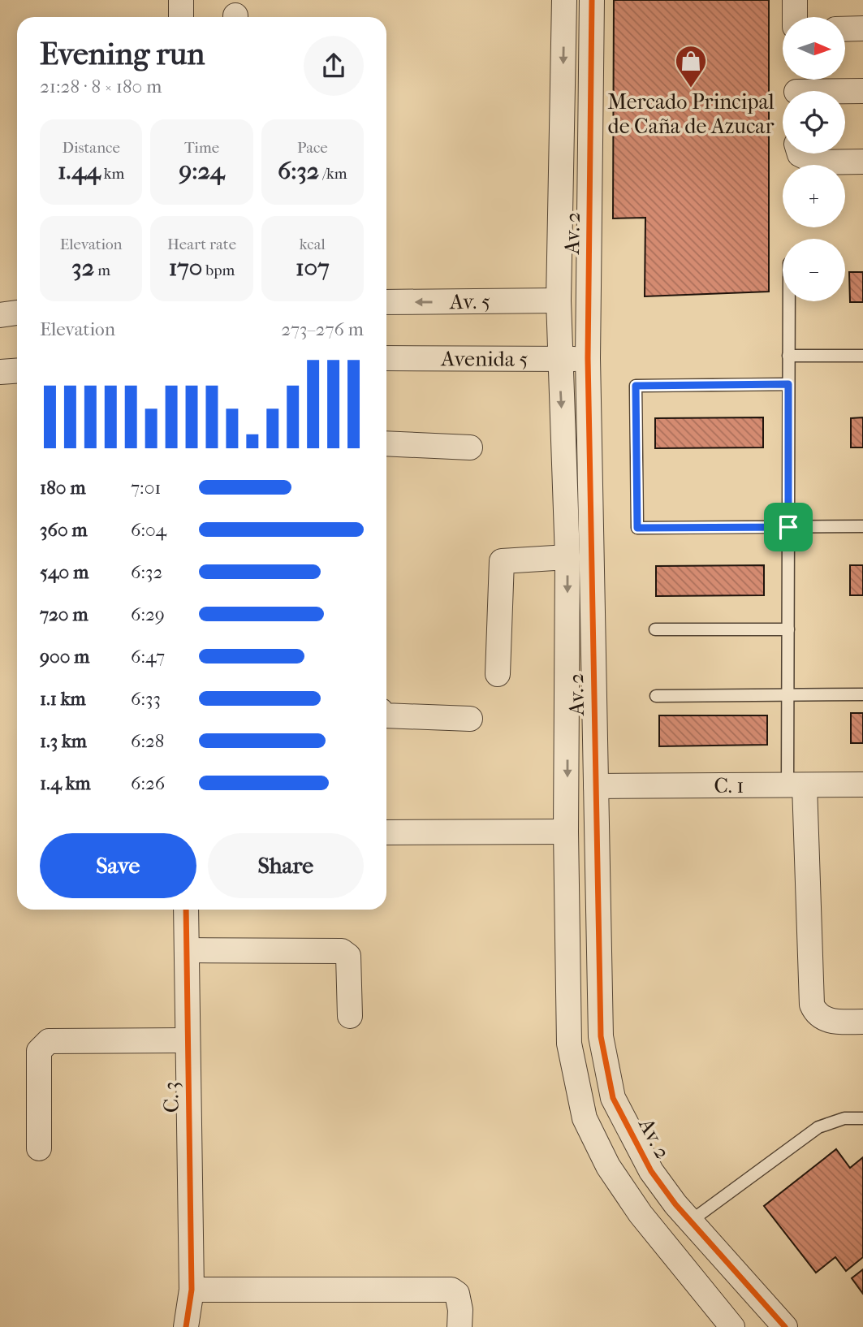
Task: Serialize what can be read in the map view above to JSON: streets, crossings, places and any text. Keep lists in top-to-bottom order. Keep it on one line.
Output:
{"streets":{"street":["Av. 2","Av. 5","Avenida 5","C. 1","C. 3"]},"crossings":[["Av. 2","Av. 5"],["Av. 2","Avenida 5"],["Av. 2","C. 1"]],"places":{"shop":["Mercado Principal de Caña de Azucar"]},"north":"right","page":{"map_buttons":["+","−"],"heading":["Evening run","21:28 · 8 × 180 m"],"stats":[["Distance","1.44 km"],["Time","9:24"],["Pace","6:32 /km"],["Elevation","32 m"],["Heart rate","170 bpm"],["kcal","107"]],"chart":["Elevation","273–276 m"],"list":[{"name":"180 m","note":"7:01"},{"name":"360 m","note":"6:04"},{"name":"540 m","note":"6:32"},{"name":"720 m","note":"6:29"},{"name":"900 m","note":"6:47"},{"name":"1.1 km","note":"6:33"},{"name":"1.3 km","note":"6:28"},{"name":"1.4 km","note":"6:26"}],"buttons":["Save","Share"]}}
